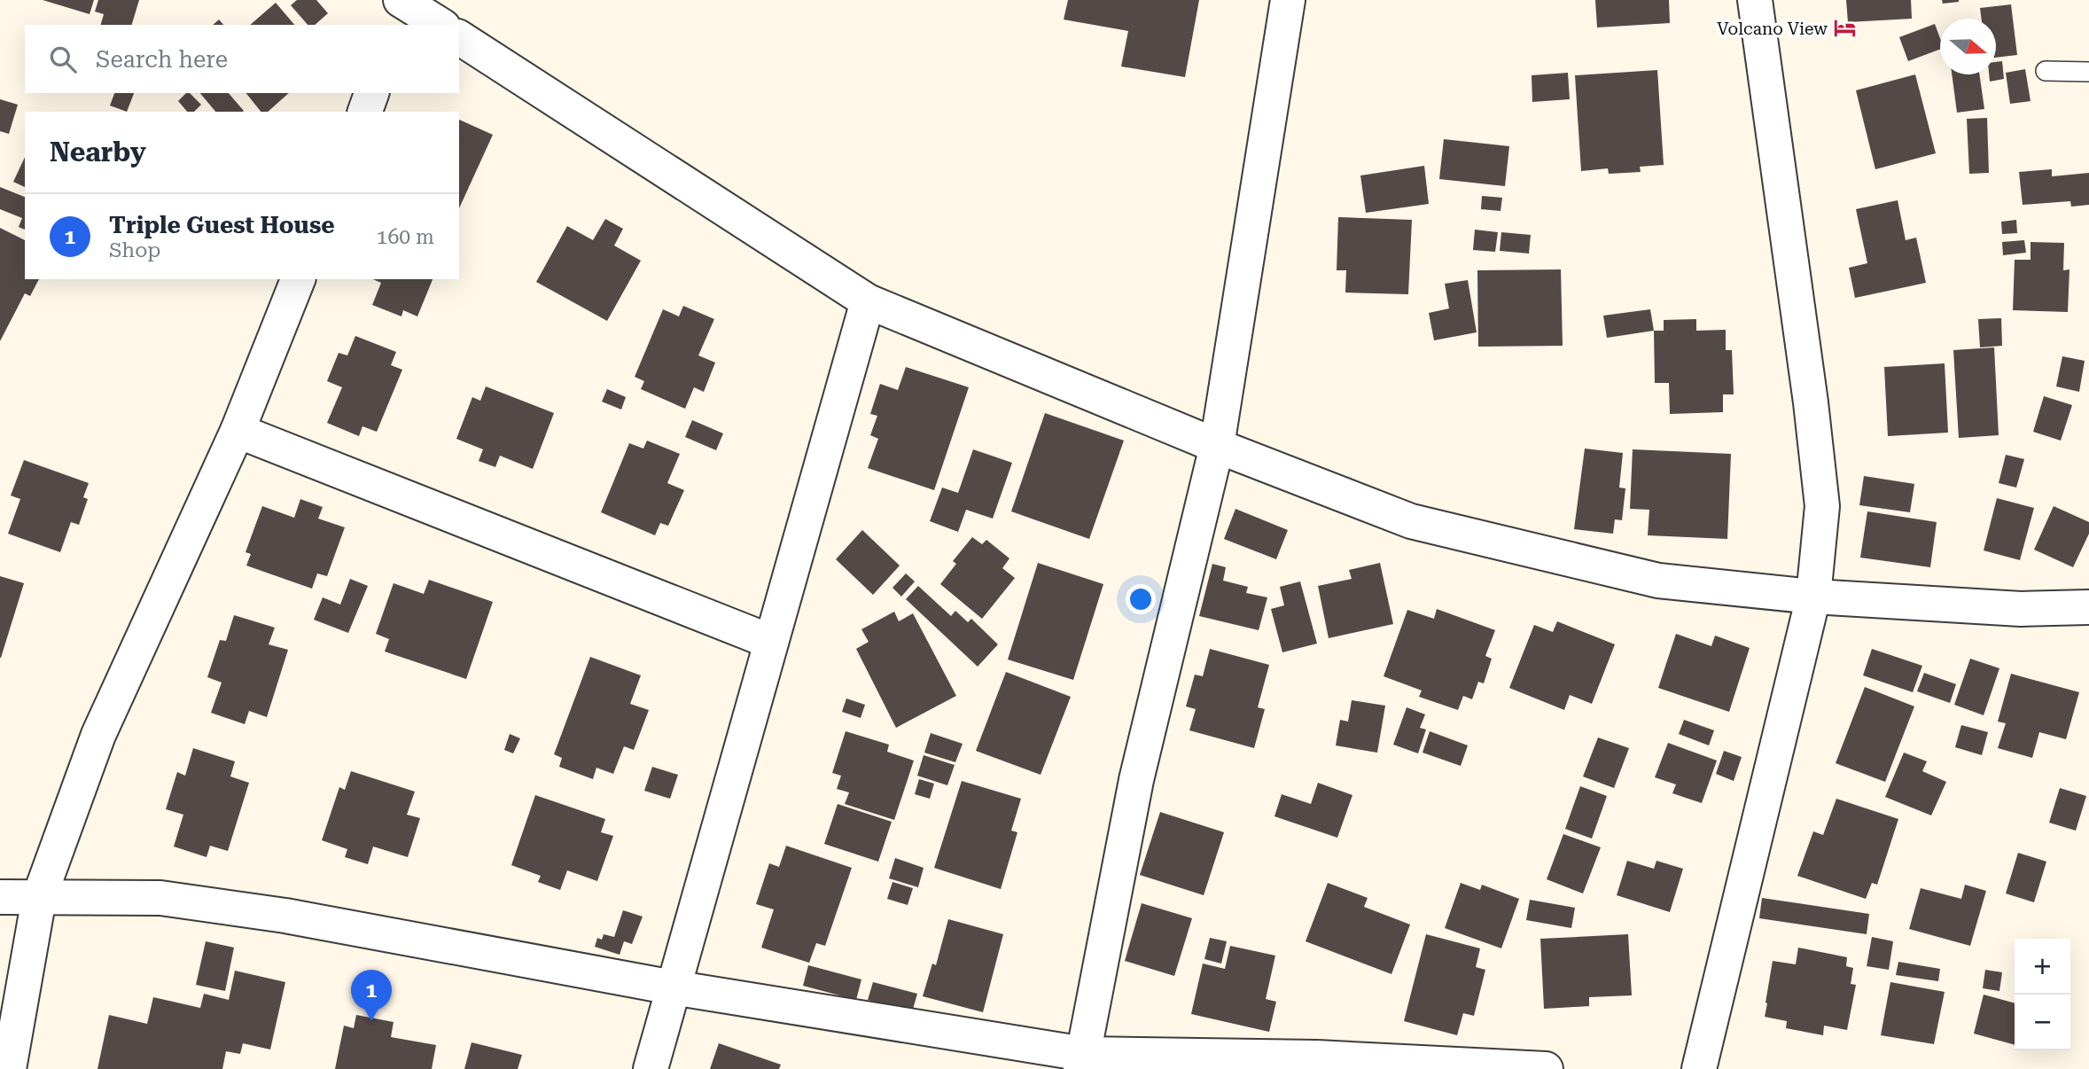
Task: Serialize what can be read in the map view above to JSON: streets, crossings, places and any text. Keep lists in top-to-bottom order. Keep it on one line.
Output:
{"places":{"hotel":["Volcano View"]},"north":"right","page":{"search":"Search here","heading":"Nearby","list":[{"mark":"1","name":"Triple Guest House","note":"Shop","value":"160 m"}],"map_buttons":["+","−"],"pins":"1"}}
